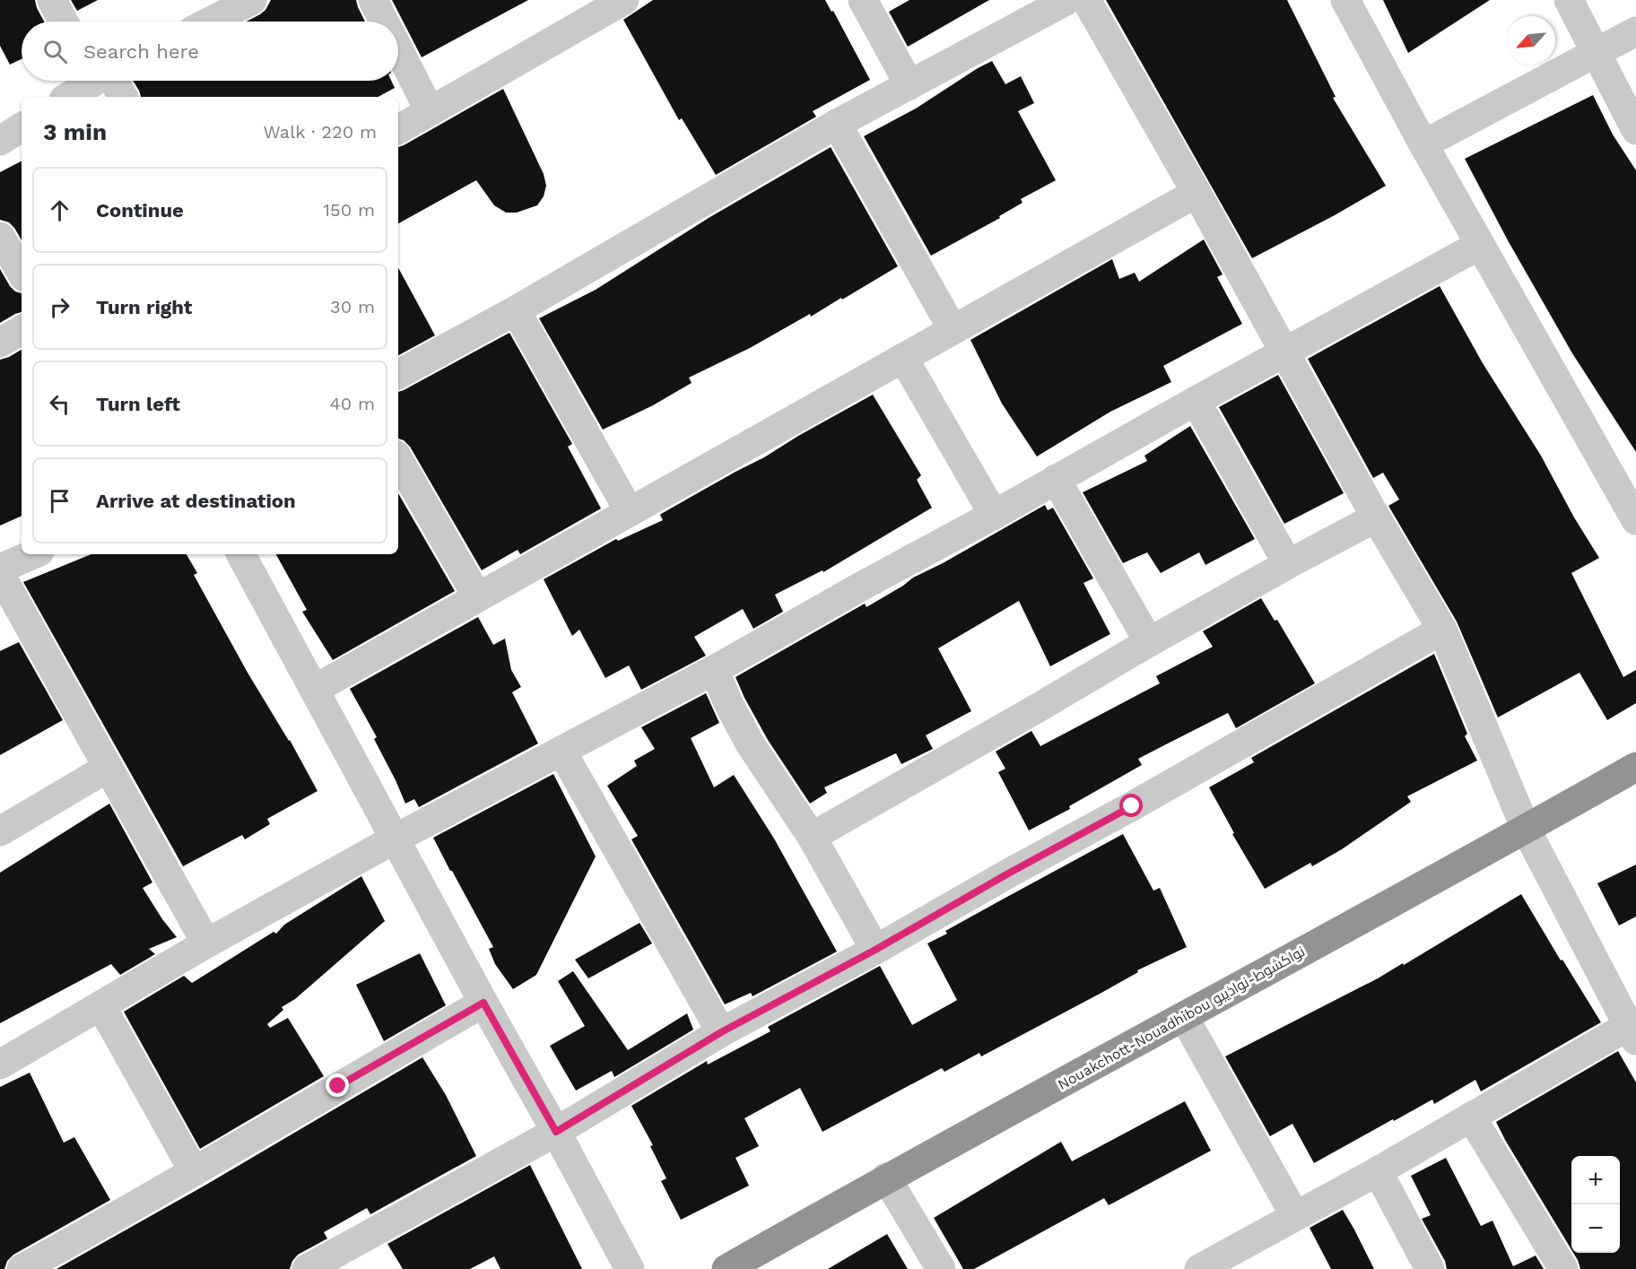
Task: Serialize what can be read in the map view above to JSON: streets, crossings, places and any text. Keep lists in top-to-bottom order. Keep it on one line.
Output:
{"streets":{"highway":["Nouakchott-Nouadhibou نواكشوط-نواذيبو"]},"north":"bottom left","page":{"search":"Search here","heading":["3 min","Walk · 220 m"],"list":[["Continue","150 m"],["Turn right","30 m"],["Turn left","40 m"],"Arrive at destination"],"map_buttons":["+","−"]}}
